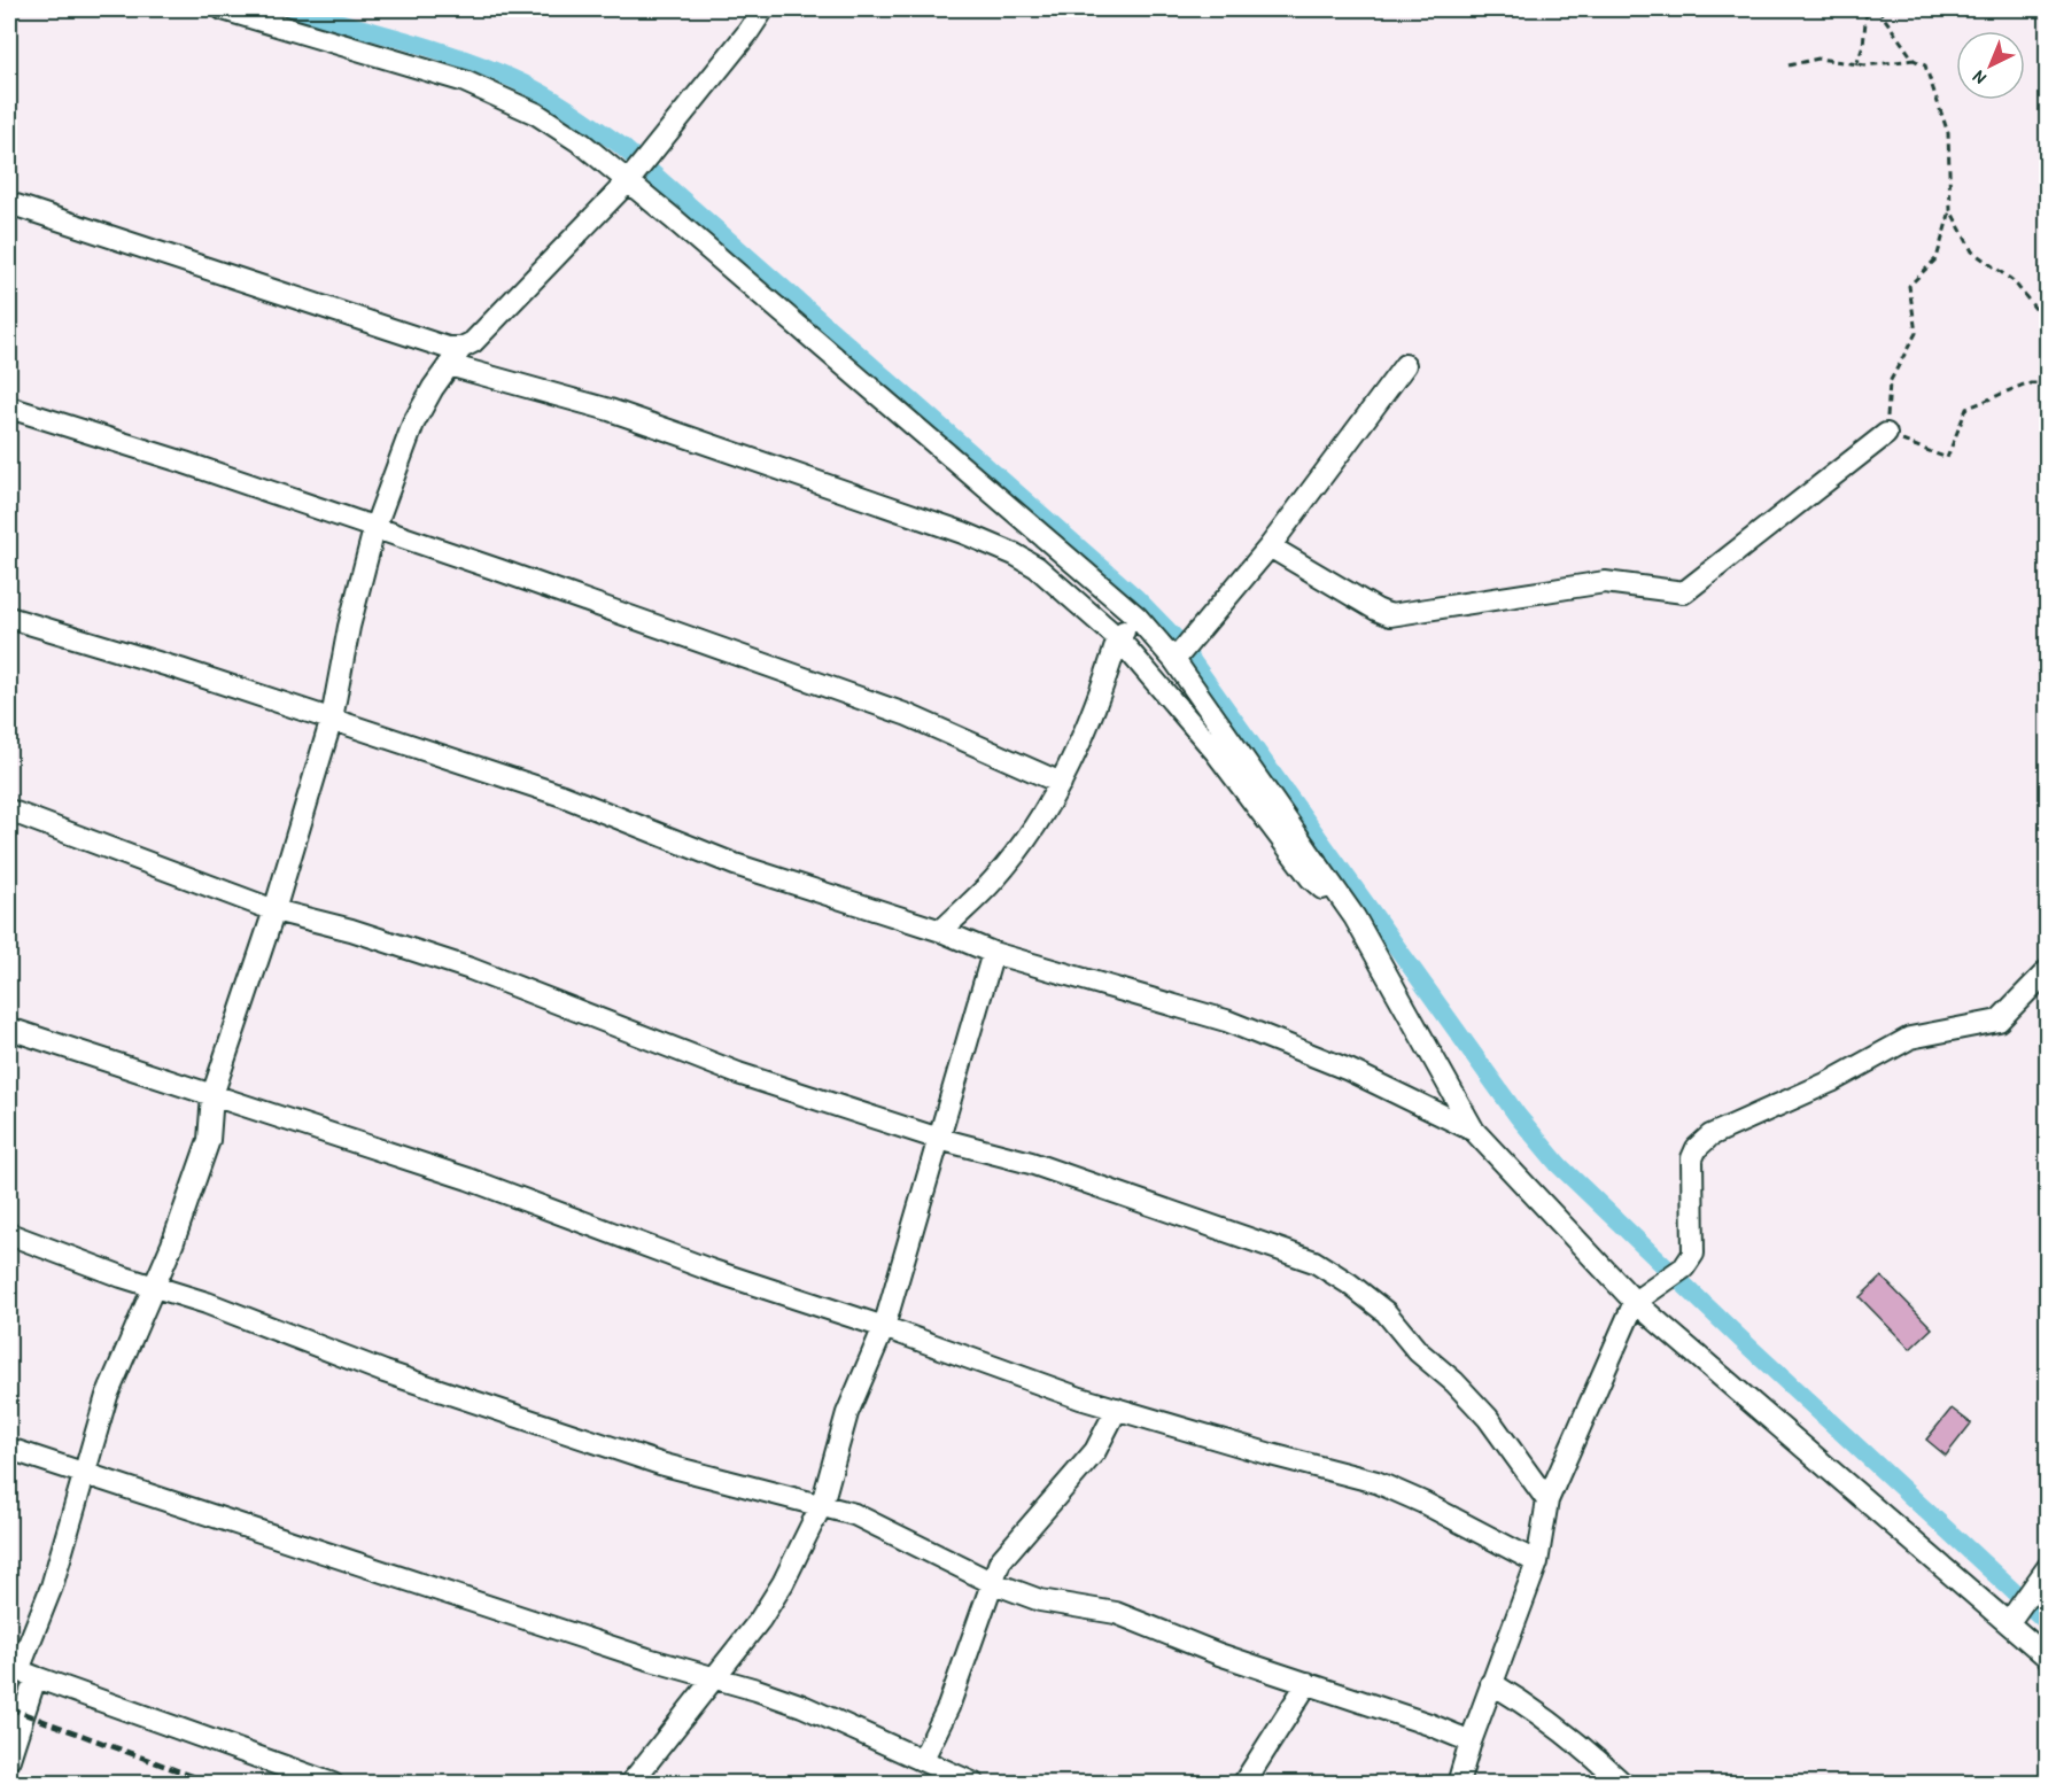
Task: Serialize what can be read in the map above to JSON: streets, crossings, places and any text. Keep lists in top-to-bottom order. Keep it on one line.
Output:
{"north":"bottom left"}
